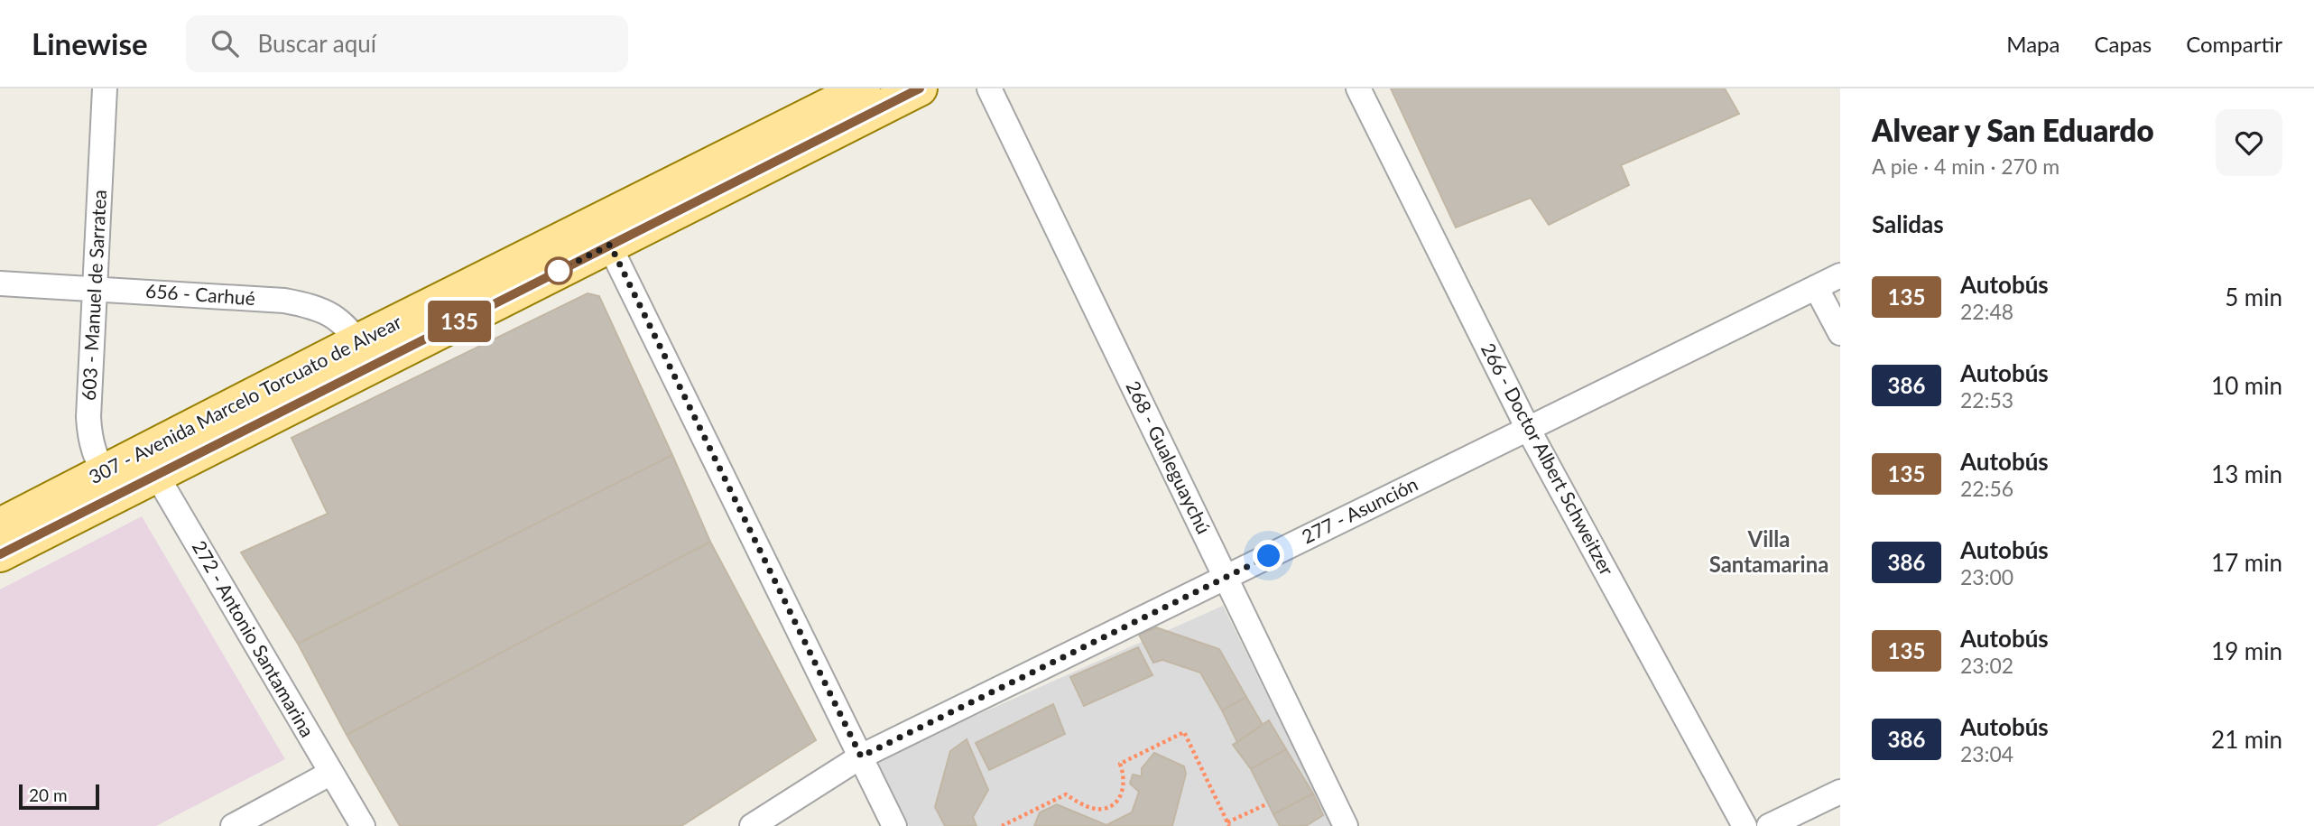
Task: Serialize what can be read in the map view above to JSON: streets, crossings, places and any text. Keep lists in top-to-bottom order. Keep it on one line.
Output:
{"streets":{"main road":["307 - Avenida Marcelo Torcuato de Alvear"],"street":["603 - Manuel de Sarratea","656 - Carhué","268 - Gualeguaychú","266 - Doctor Albert Schweitzer","277 - Asunción","272 - Antonio Santamarina"]},"crossings":[["603 - Manuel de Sarratea","656 - Carhué"],["603 - Manuel de Sarratea","307 - Avenida Marcelo Torcuato de Alvear"],["656 - Carhué","307 - Avenida Marcelo Torcuato de Alvear"],["307 - Avenida Marcelo Torcuato de Alvear","272 - Antonio Santamarina"],["268 - Gualeguaychú","277 - Asunción"],["266 - Doctor Albert Schweitzer","277 - Asunción"]],"districts":["Villa Santamarina"],"lines":["bus line 135"],"scale_bar":"20 m","page":{"header":"Linewise","search":"Buscar aquí","nav":["Mapa","Capas","Compartir"],"on_map":"135","heading":[["Alvear y San Eduardo","A pie · 4 min · 270 m"],"Salidas"],"list":[{"mark":"135","name":"Autobús","note":"22:48","value":"5 min"},{"mark":"386","name":"Autobús","note":"22:53","value":"10 min"},{"mark":"135","name":"Autobús","note":"22:56","value":"13 min"},{"mark":"386","name":"Autobús","note":"23:00","value":"17 min"},{"mark":"135","name":"Autobús","note":"23:02","value":"19 min"},{"mark":"386","name":"Autobús","note":"23:04","value":"21 min"}],"scale":"20 m"}}
